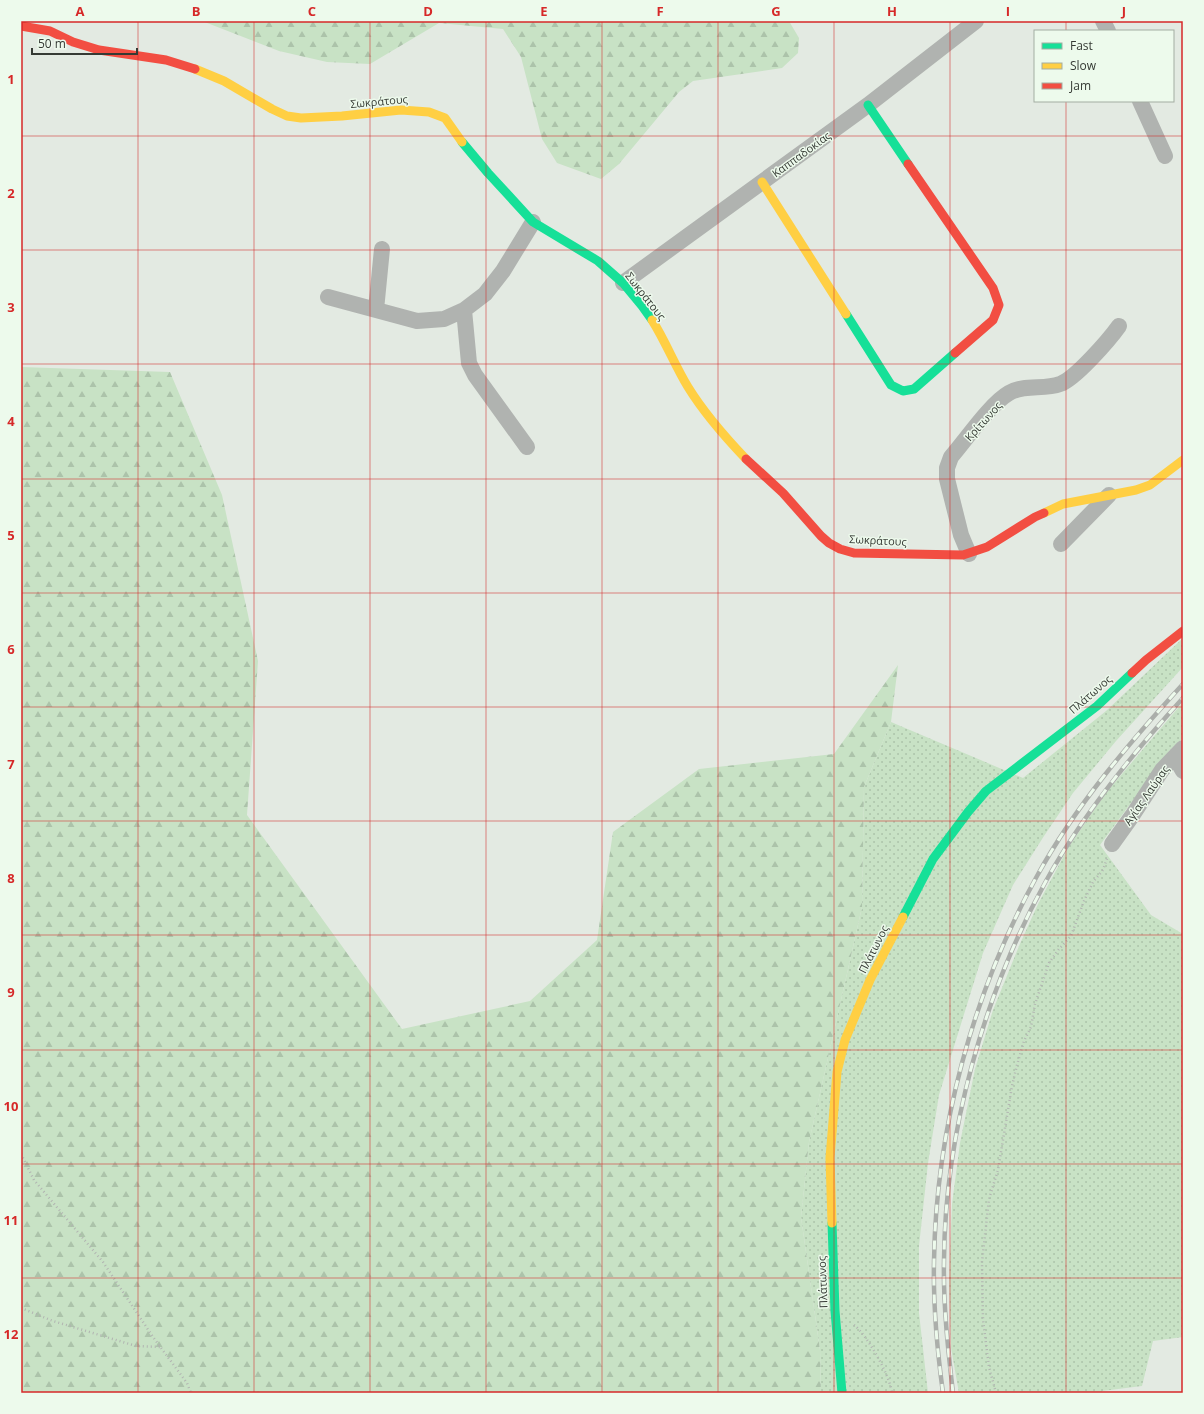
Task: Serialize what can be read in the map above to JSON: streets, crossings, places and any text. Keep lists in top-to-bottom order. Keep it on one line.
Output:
{"streets":{"street":["Σωκράτους","Καππαδοκίας","Κρίτωνος","Πλάτωνος","Αγίας Λαύρας"]},"crossings":[["Σωκράτους","Καππαδοκίας"],["Σωκράτους","Κρίτωνος"]],"legend":["Fast","Slow","Jam"],"scale_bar":"50 m","grid":{"columns":["A","B","C","D","E","F","G","H","I","J"],"rows":["1","2","3","4","5","6","7","8","9","10","11","12"]}}
